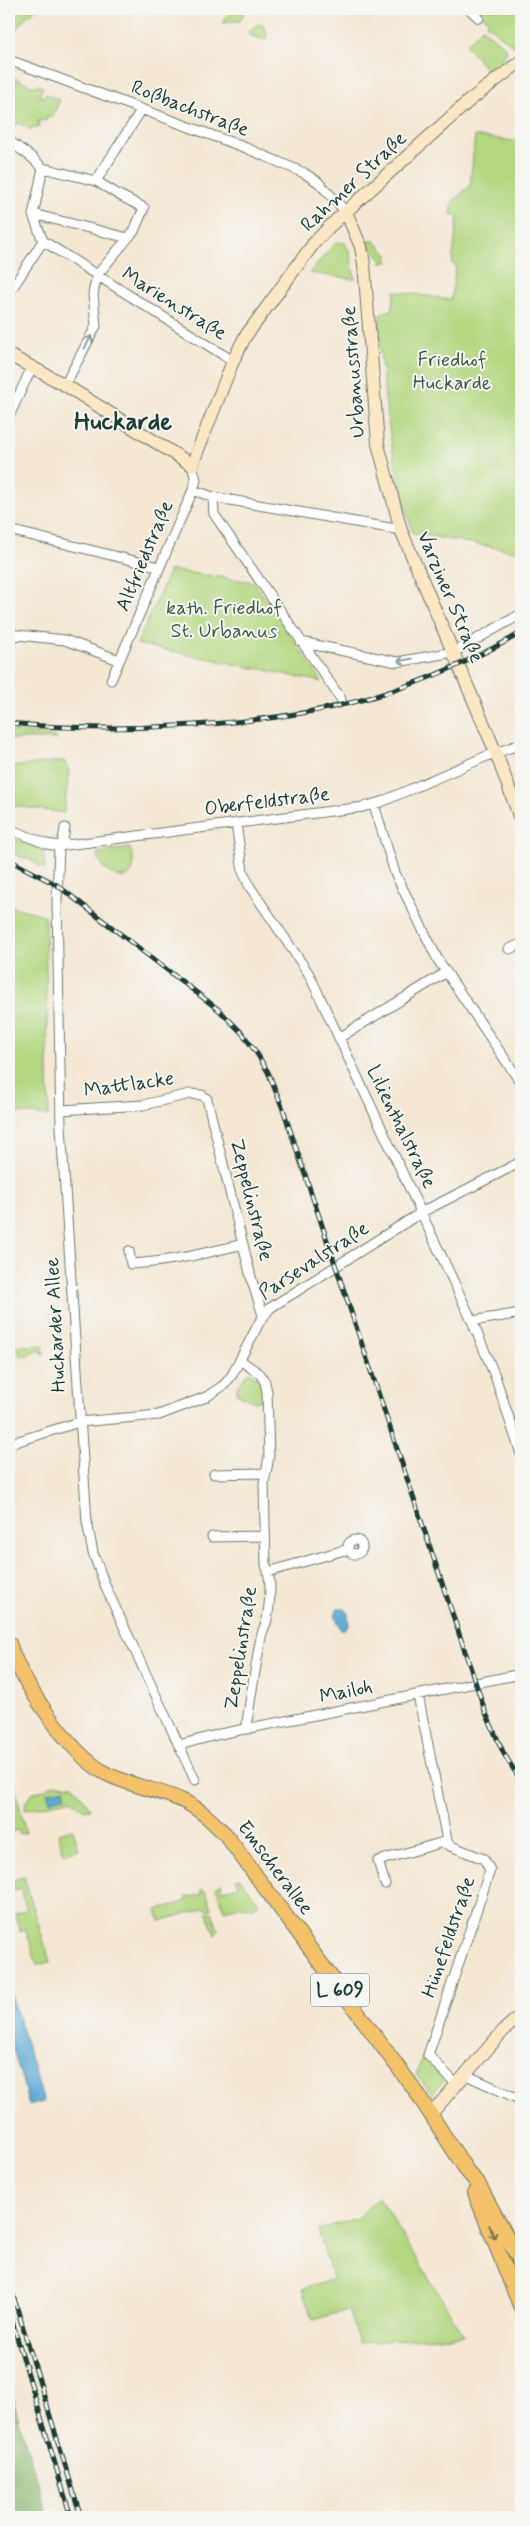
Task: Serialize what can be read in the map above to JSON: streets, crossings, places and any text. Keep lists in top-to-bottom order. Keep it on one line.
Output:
{"streets":{"main road":["Emscherallee","L 609"],"street":["Roßbachstraße","Rahmer Straße","Marienstraße","Urbanusstraße","Altfriedstraße","Varziner Straße","Oberfeldstraße","Mattlacke","Lilienthalstraße","Zeppelinstraße","Parsevalstraße","Huckarder Allee","Mailoh","Hünefeldstraße"]},"crossings":[["Roßbachstraße","Rahmer Straße"],["Roßbachstraße","Urbanusstraße"],["Rahmer Straße","Marienstraße"],["Rahmer Straße","Urbanusstraße"],["Rahmer Straße","Altfriedstraße"],["Urbanusstraße","Varziner Straße"],["Altfriedstraße","Varziner Straße"],["Varziner Straße","Oberfeldstraße"],["Oberfeldstraße","Lilienthalstraße"],["Oberfeldstraße","Huckarder Allee"],["Mattlacke","Zeppelinstraße"],["Mattlacke","Huckarder Allee"],["Lilienthalstraße","Parsevalstraße"],["Zeppelinstraße","Parsevalstraße"],["Zeppelinstraße","Mailoh"],["Parsevalstraße","Huckarder Allee"],["Huckarder Allee","Mailoh"]],"districts":["Huckarde"],"parks":["Friedhof Huckarde","kath. Friedhof St. Urbanus"]}
